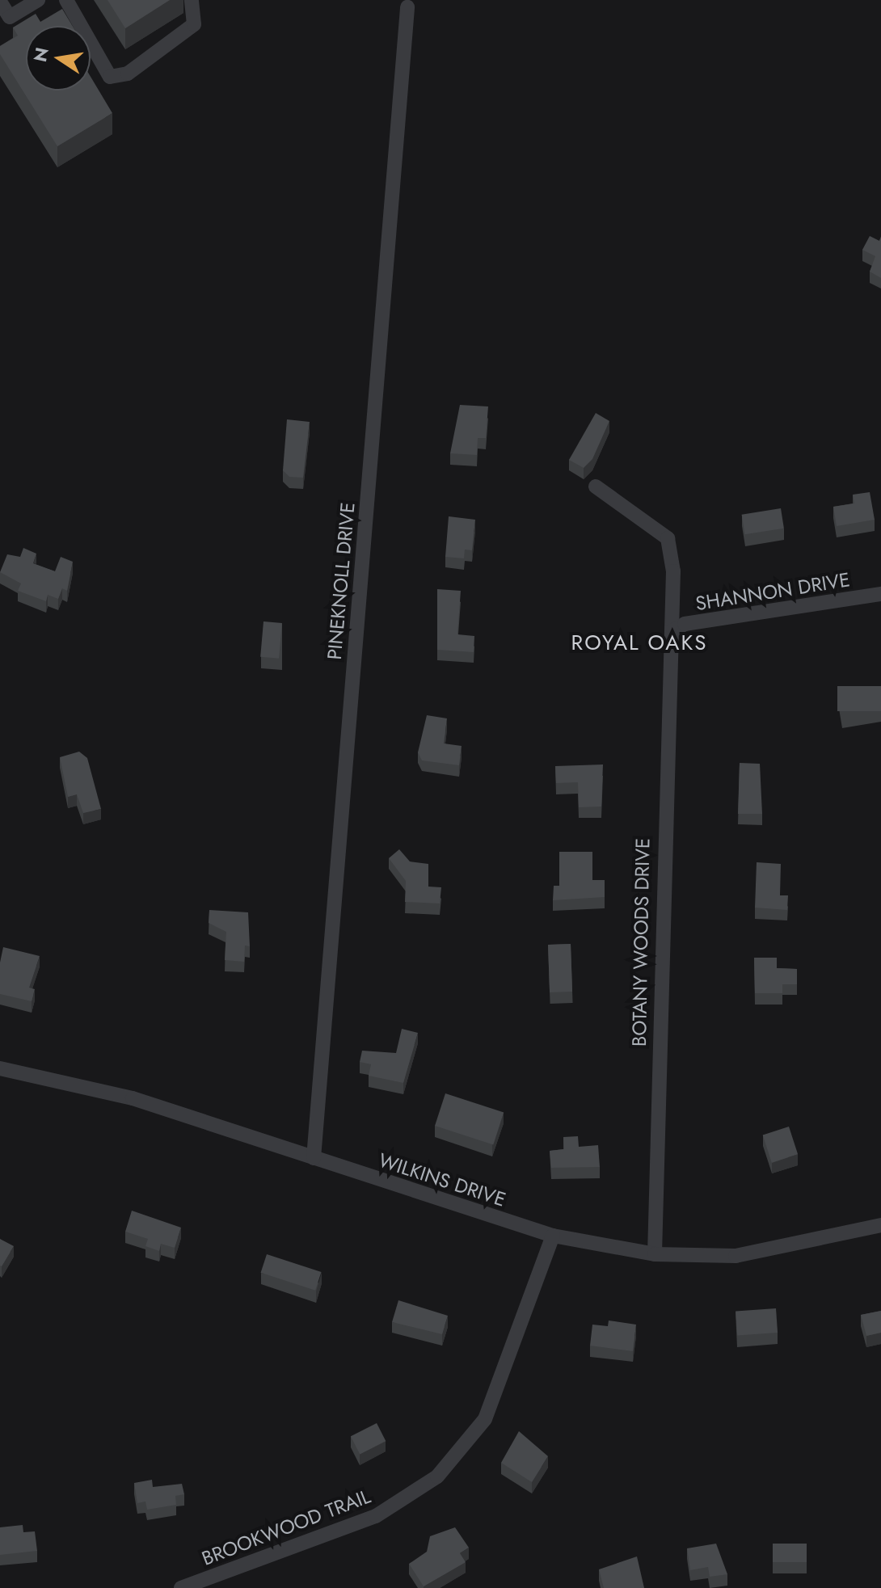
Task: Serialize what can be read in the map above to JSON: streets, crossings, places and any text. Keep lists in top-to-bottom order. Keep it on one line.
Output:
{"streets":{"street":["PINEKNOLL DRIVE","SHANNON DRIVE","BOTANY WOODS DRIVE","WILKINS DRIVE","BROOKWOOD TRAIL"]},"crossings":[["PINEKNOLL DRIVE","WILKINS DRIVE"],["SHANNON DRIVE","BOTANY WOODS DRIVE"],["BOTANY WOODS DRIVE","WILKINS DRIVE"],["WILKINS DRIVE","BROOKWOOD TRAIL"]],"districts":["ROYAL OAKS"],"north":"left"}
